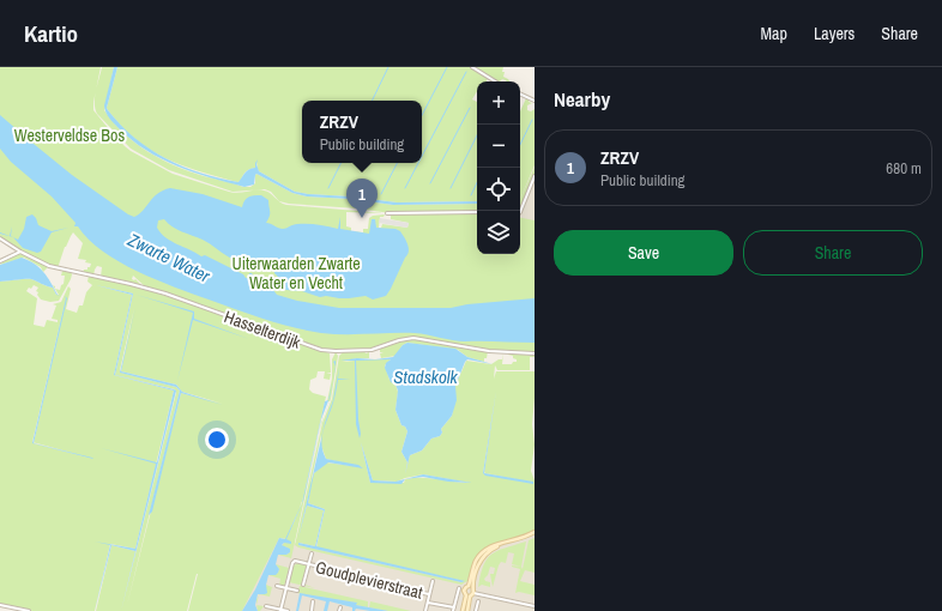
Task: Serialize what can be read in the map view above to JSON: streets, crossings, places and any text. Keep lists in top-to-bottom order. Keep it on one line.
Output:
{"streets":{"street":["Hasselterdijk","Goudplevierstraat"]},"water":["Zwarte Water","Stadskolk"],"parks":["Westerveldse Bos","Uiterwaarden Zwarte Water en Vecht"],"page":{"header":"Kartio","nav":["Map","Layers","Share"],"heading":"Nearby","map_buttons":["+","−"],"popup":["ZRZV","Public building"],"list":[{"mark":"1","name":"ZRZV","note":"Public building","value":"680 m"}],"pins":"1","buttons":["Save","Share"]}}
